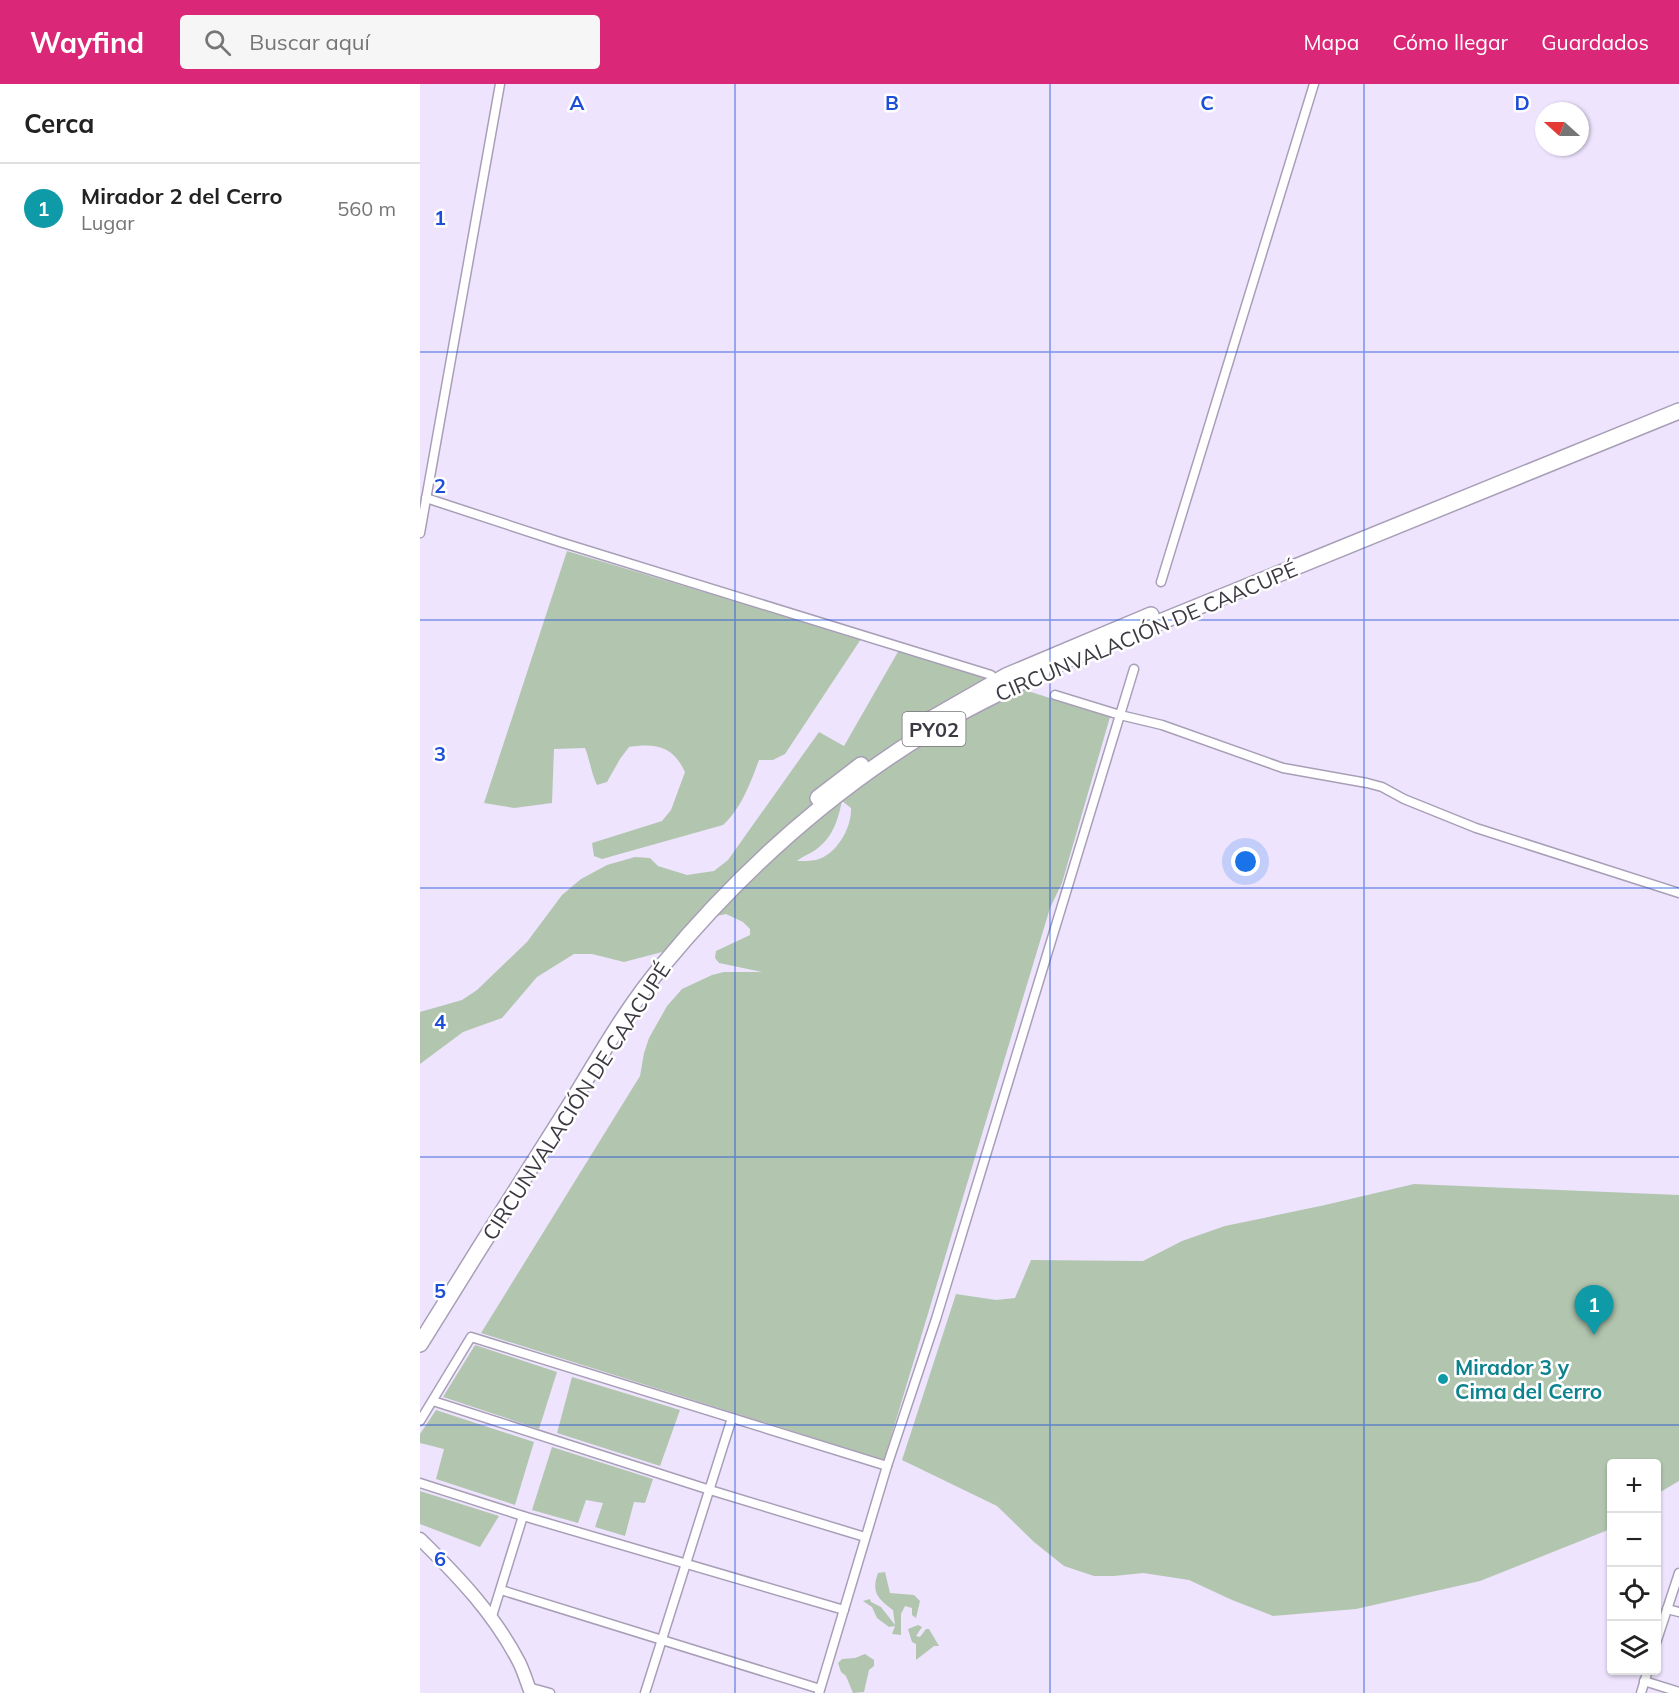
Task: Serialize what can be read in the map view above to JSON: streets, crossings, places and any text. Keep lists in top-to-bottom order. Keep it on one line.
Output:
{"streets":{"highway":["CIRCUNVALACIÓN DE CAACUPÉ","PY02"]},"places":["Mirador 3 y Cima del Cerro"],"north":"left","page":{"header":"Wayfind","search":"Buscar aquí","nav":["Mapa","Cómo llegar","Guardados"],"heading":"Cerca","list":[{"mark":"1","name":"Mirador 2 del Cerro","note":"Lugar","value":"560 m"}],"pins":"1","map_buttons":["+","−"]},"grid":{"columns":["A","B","C","D"],"rows":["1","2","3","4","5","6"]}}
